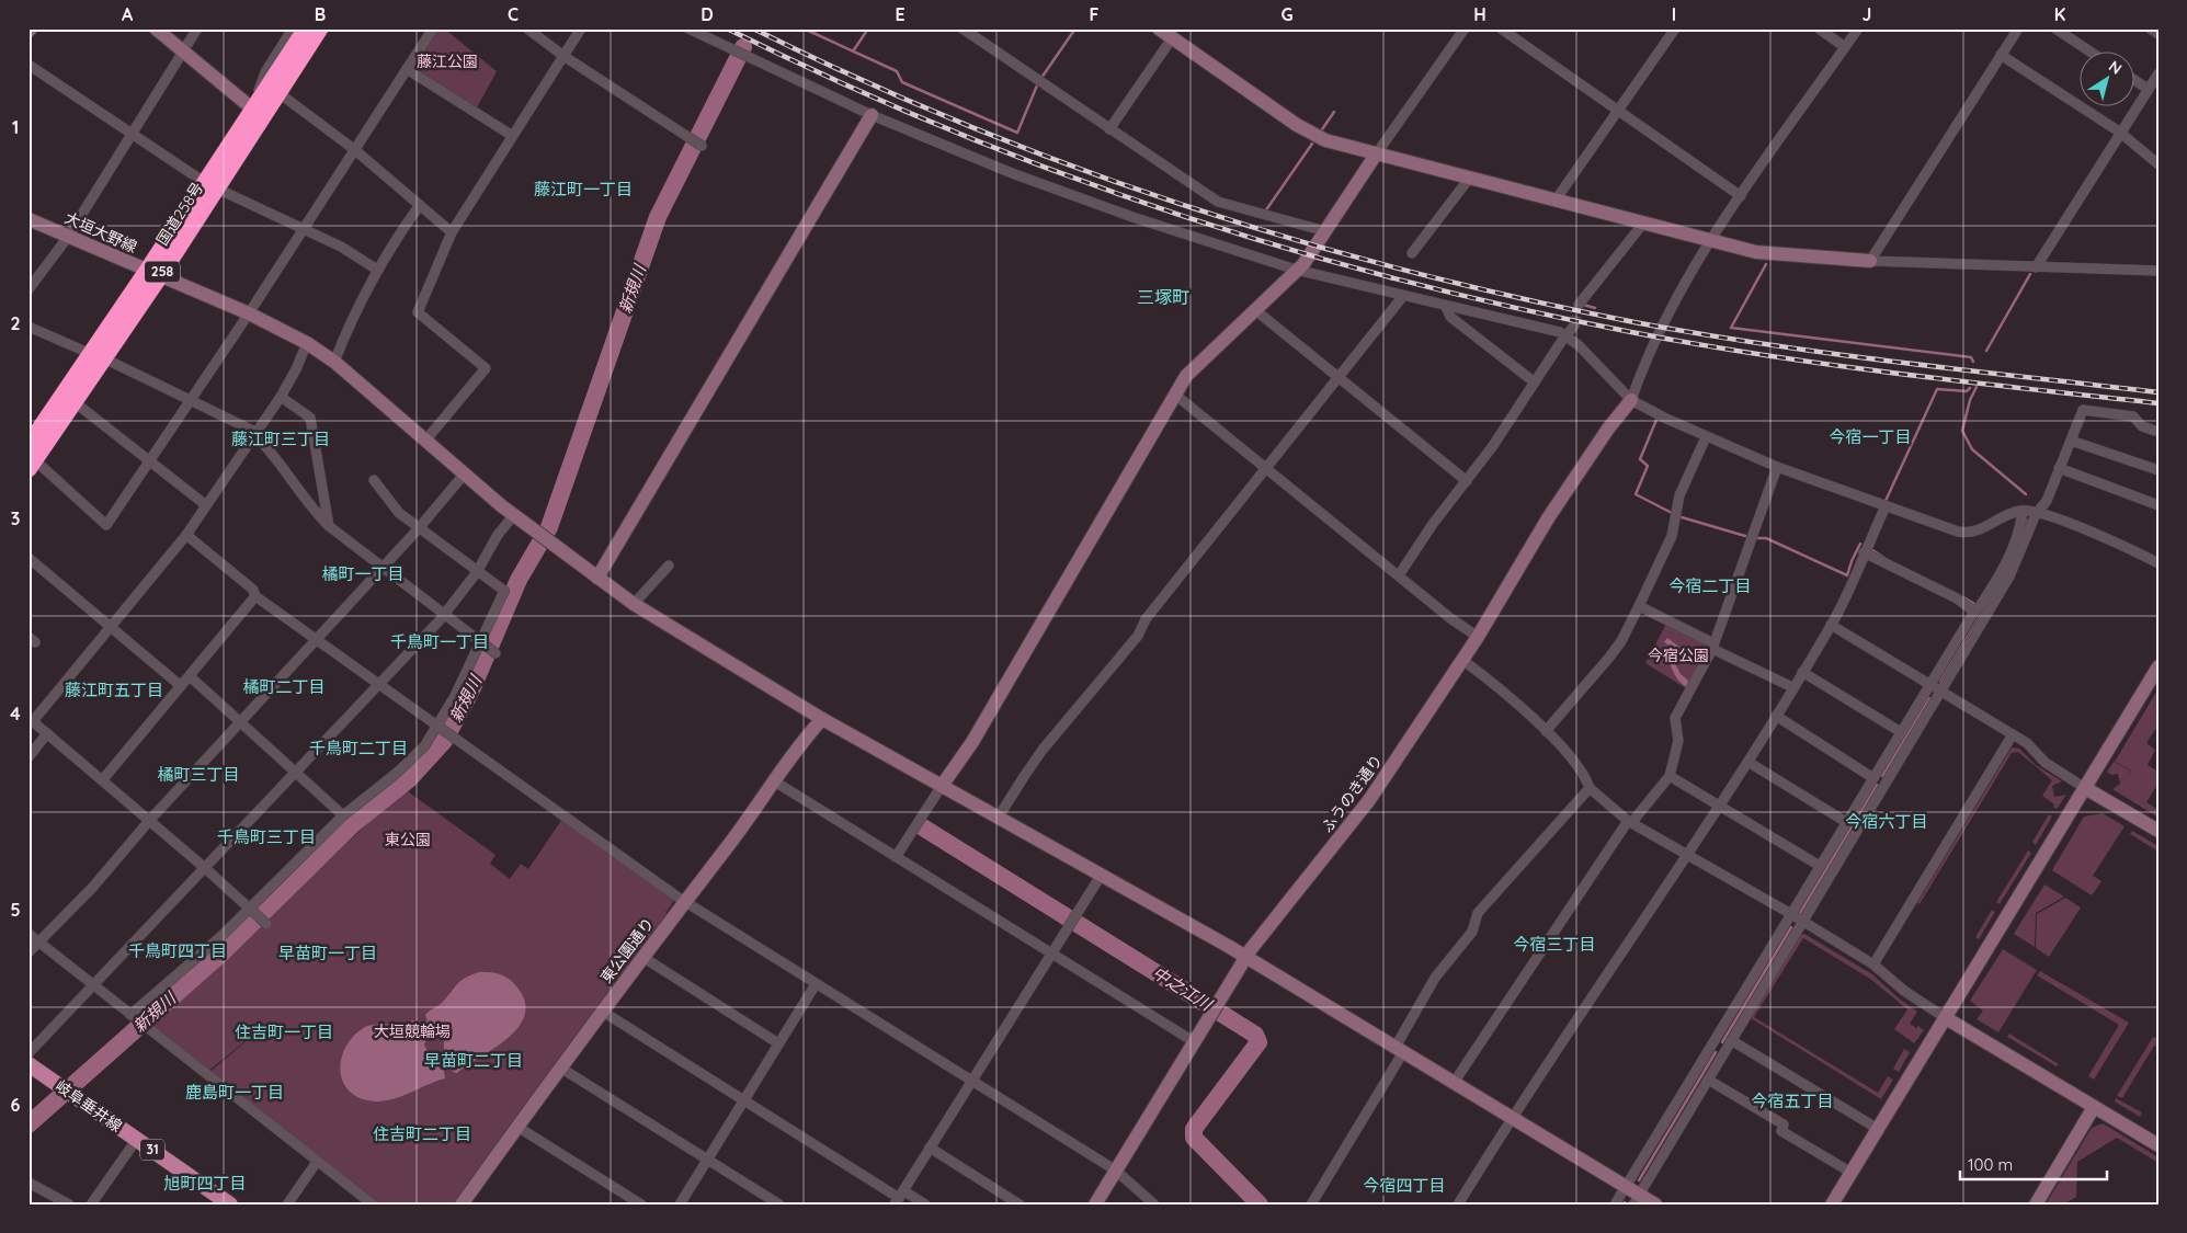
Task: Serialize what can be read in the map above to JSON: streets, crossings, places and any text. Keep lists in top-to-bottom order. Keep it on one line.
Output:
{"streets":{"highway":["国道258号","258"],"main road":["岐阜垂井線","31"],"street":["大垣大野線","ふうのき通り","東公園通り"]},"crossings":[["国道258号","大垣大野線"],["大垣大野線","ふうのき通り"],["大垣大野線","東公園通り"]],"districts":["藤江町一丁目","三塚町","今宿一丁目","藤江町三丁目","橘町一丁目","今宿二丁目","千鳥町一丁目","橘町二丁目","藤江町五丁目","千鳥町二丁目","橘町三丁目","今宿六丁目","千鳥町三丁目","今宿三丁目","千鳥町四丁目","早苗町一丁目","住吉町一丁目","早苗町二丁目","鹿島町一丁目","今宿五丁目","住吉町二丁目","旭町四丁目","今宿四丁目"],"water":["新規川","中之江川"],"parks":["藤江公園","今宿公園","東公園","大垣競輪場"],"scale_bar":"100 m","north":"top right","grid":{"columns":["A","B","C","D","E","F","G","H","I","J","K"],"rows":["1","2","3","4","5","6"]}}
